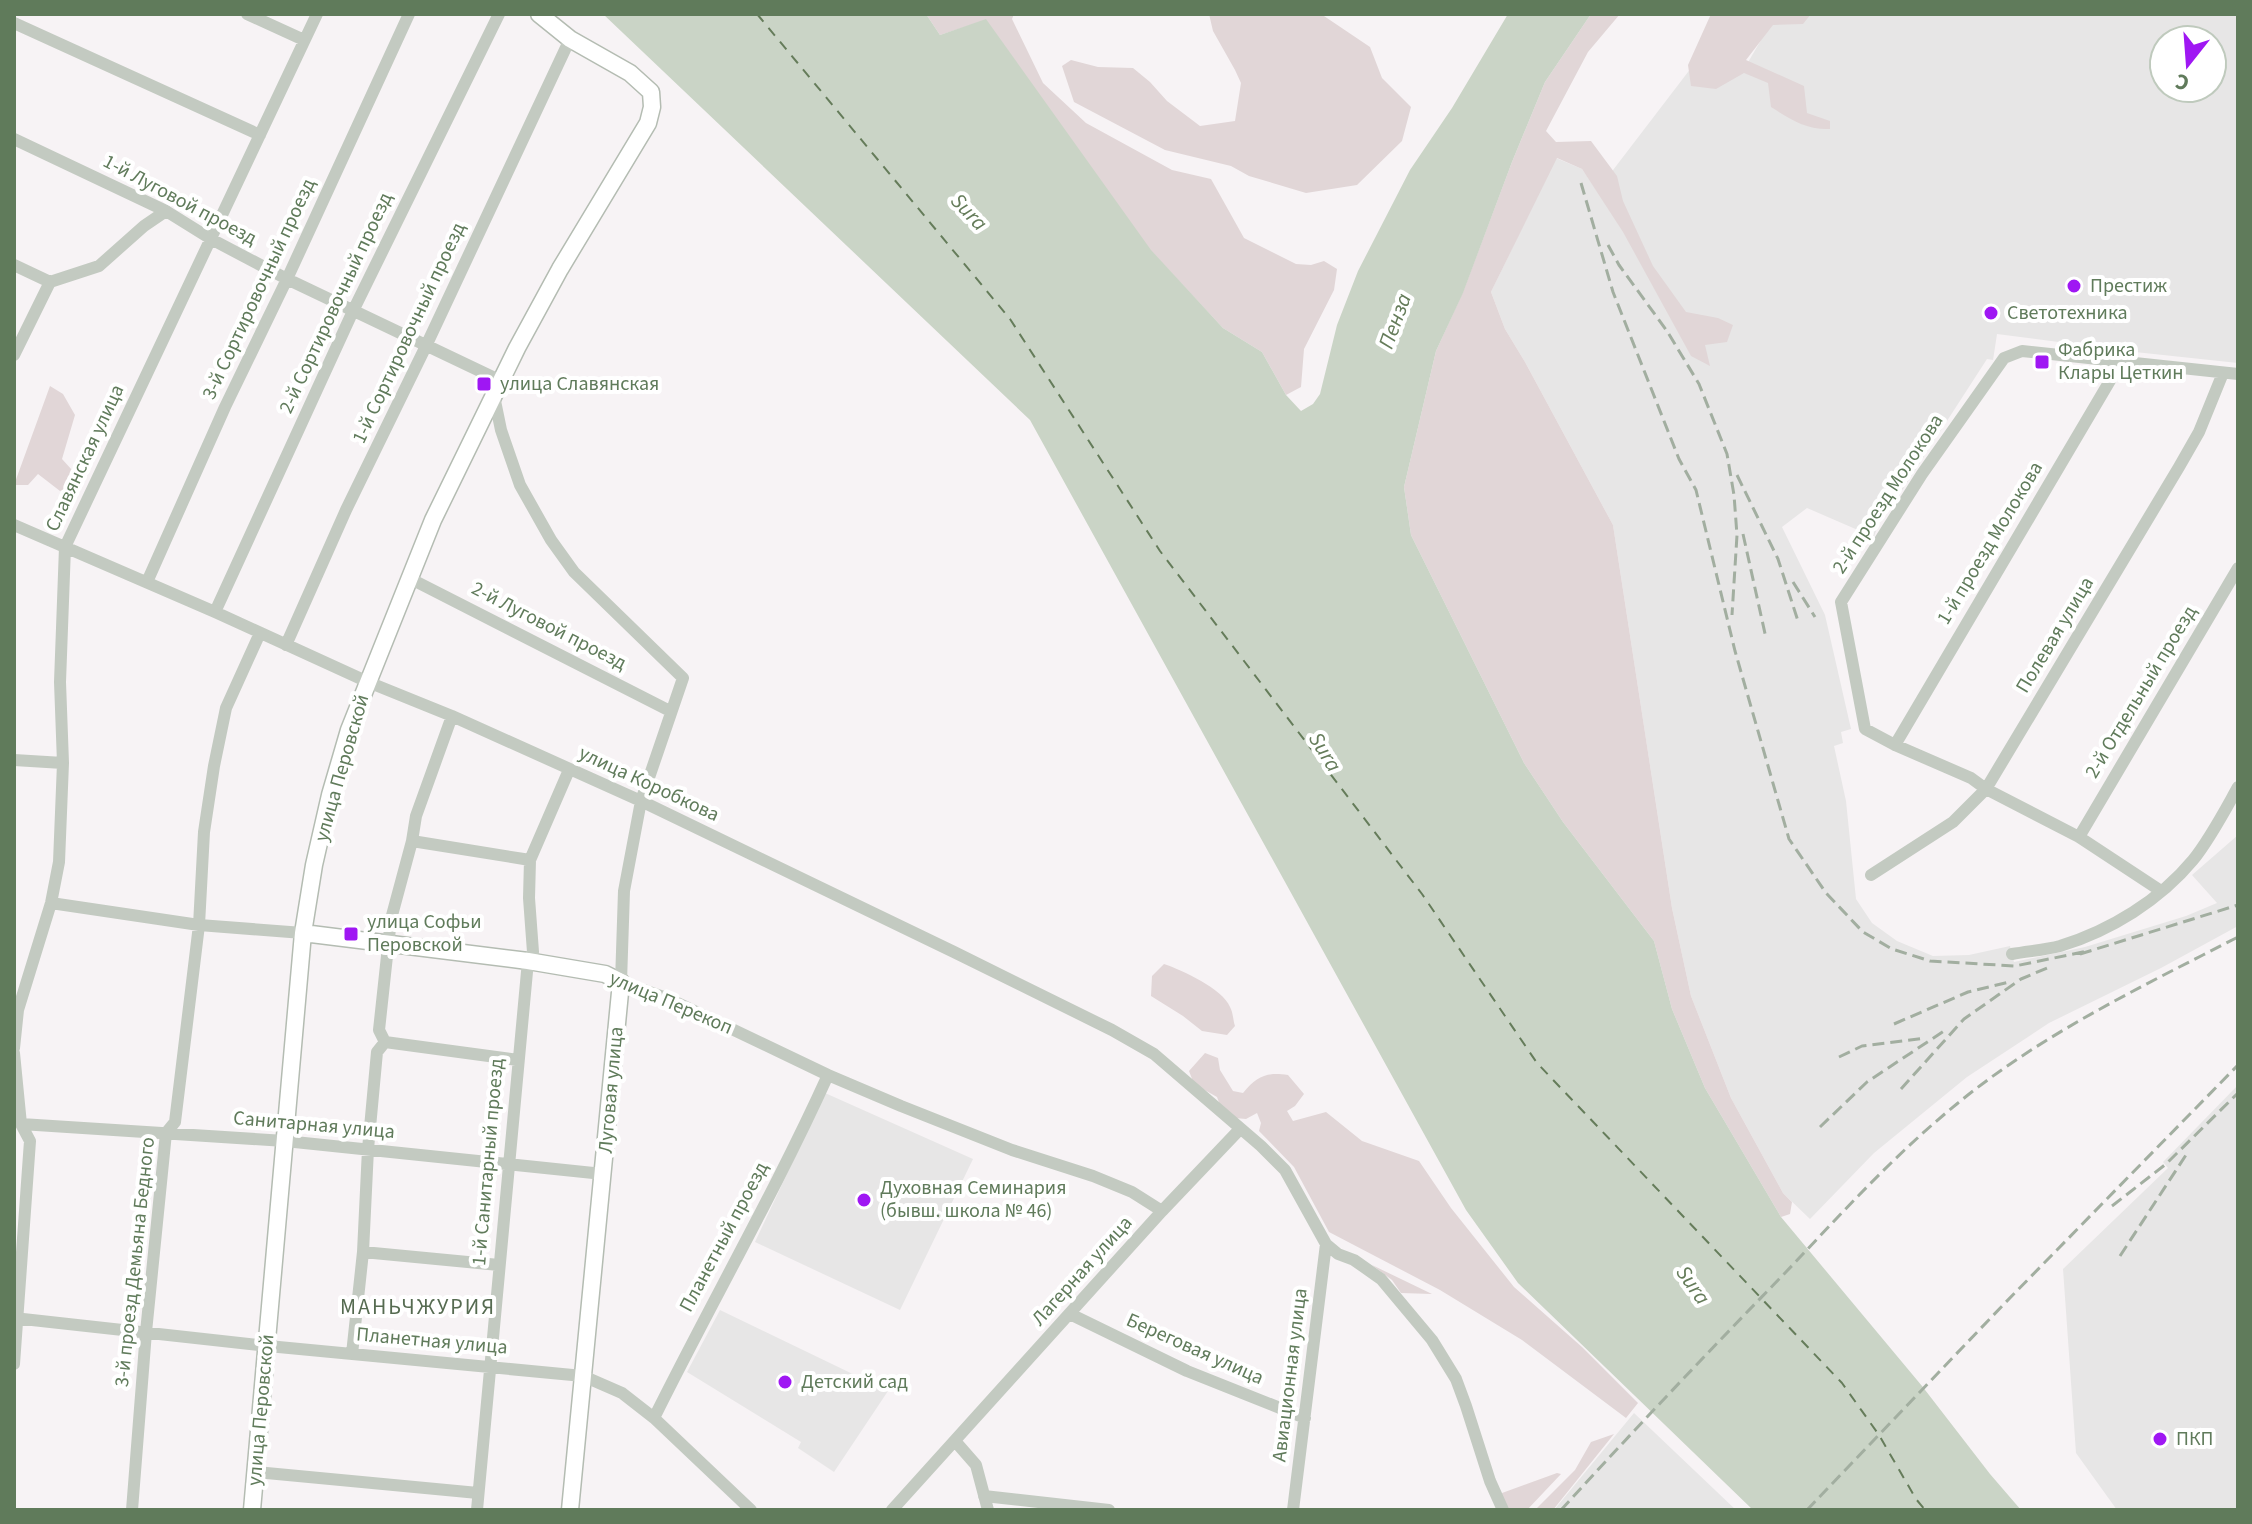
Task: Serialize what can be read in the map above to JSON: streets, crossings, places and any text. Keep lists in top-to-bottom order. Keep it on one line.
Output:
{"streets":{"main road":["улица Перовской","улица Перекоп","Луговая улица"],"street":["1-й Луговой проезд","3-й Сортировочный проезд","2-й Сортировочный проезд","1-й Сортировочный проезд","Славянская улица","2-й проезд Молокова","1-й проезд Молокова","2-й Луговой проезд","Полевая улица","2-й Отдельный проезд","улица Коробкова","Санитарная улица","1-й Санитарный проезд","Планетный проезд","3-й проезд Демьяна Бедного","Лагерная улица","Планетная улица","Береговая улица","Авиационная улица"]},"crossings":[["1-й Луговой проезд","3-й Сортировочный проезд"],["1-й Луговой проезд","2-й Сортировочный проезд"],["1-й Луговой проезд","1-й Сортировочный проезд"],["1-й Луговой проезд","Славянская улица"],["1-й Луговой проезд","улица Перовской"],["1-й Луговой проезд","Луговая улица"],["3-й Сортировочный проезд","улица Коробкова"],["2-й Сортировочный проезд","улица Коробкова"],["1-й Сортировочный проезд","улица Перовской"],["1-й Сортировочный проезд","улица Коробкова"],["Славянская улица","улица Коробкова"],["Славянская улица","улица Перекоп"],["Славянская улица","Санитарная улица"],["Славянская улица","Планетная улица"],["2-й проезд Молокова","1-й проезд Молокова"],["2-й Луговой проезд","улица Перовской"],["2-й Луговой проезд","Луговая улица"],["улица Перовской","улица Коробкова"],["улица Перовской","улица Перекоп"],["улица Перовской","Луговая улица"],["улица Перовской","Санитарная улица"],["улица Перовской","Планетная улица"],["улица Коробкова","Луговая улица"],["улица Коробкова","Лагерная улица"],["улица Коробкова","Авиационная улица"],["улица Перекоп","Луговая улица"],["улица Перекоп","1-й Санитарный проезд"],["улица Перекоп","Планетный проезд"],["улица Перекоп","3-й проезд Демьяна Бедного"],["улица Перекоп","Лагерная улица"],["Луговая улица","Санитарная улица"],["Луговая улица","Планетная улица"],["Санитарная улица","1-й Санитарный проезд"],["Санитарная улица","3-й проезд Демьяна Бедного"],["1-й Санитарный проезд","Планетная улица"],["Планетный проезд","Планетная улица"],["3-й проезд Демьяна Бедного","Планетная улица"],["Лагерная улица","Береговая улица"],["Береговая улица","Авиационная улица"]],"districts":["МАНЬЧЖУРИЯ"],"water":["Sura","Пенза"],"places":{"other":["Престиж","Светотехника","Духовная Семинария (бывш. школа № 46)","Детский сад","ПКП"],"transit":["Фабрика Клары Цеткин","улица Славянская","улица Софьи Перовской"]},"north":"bottom"}
